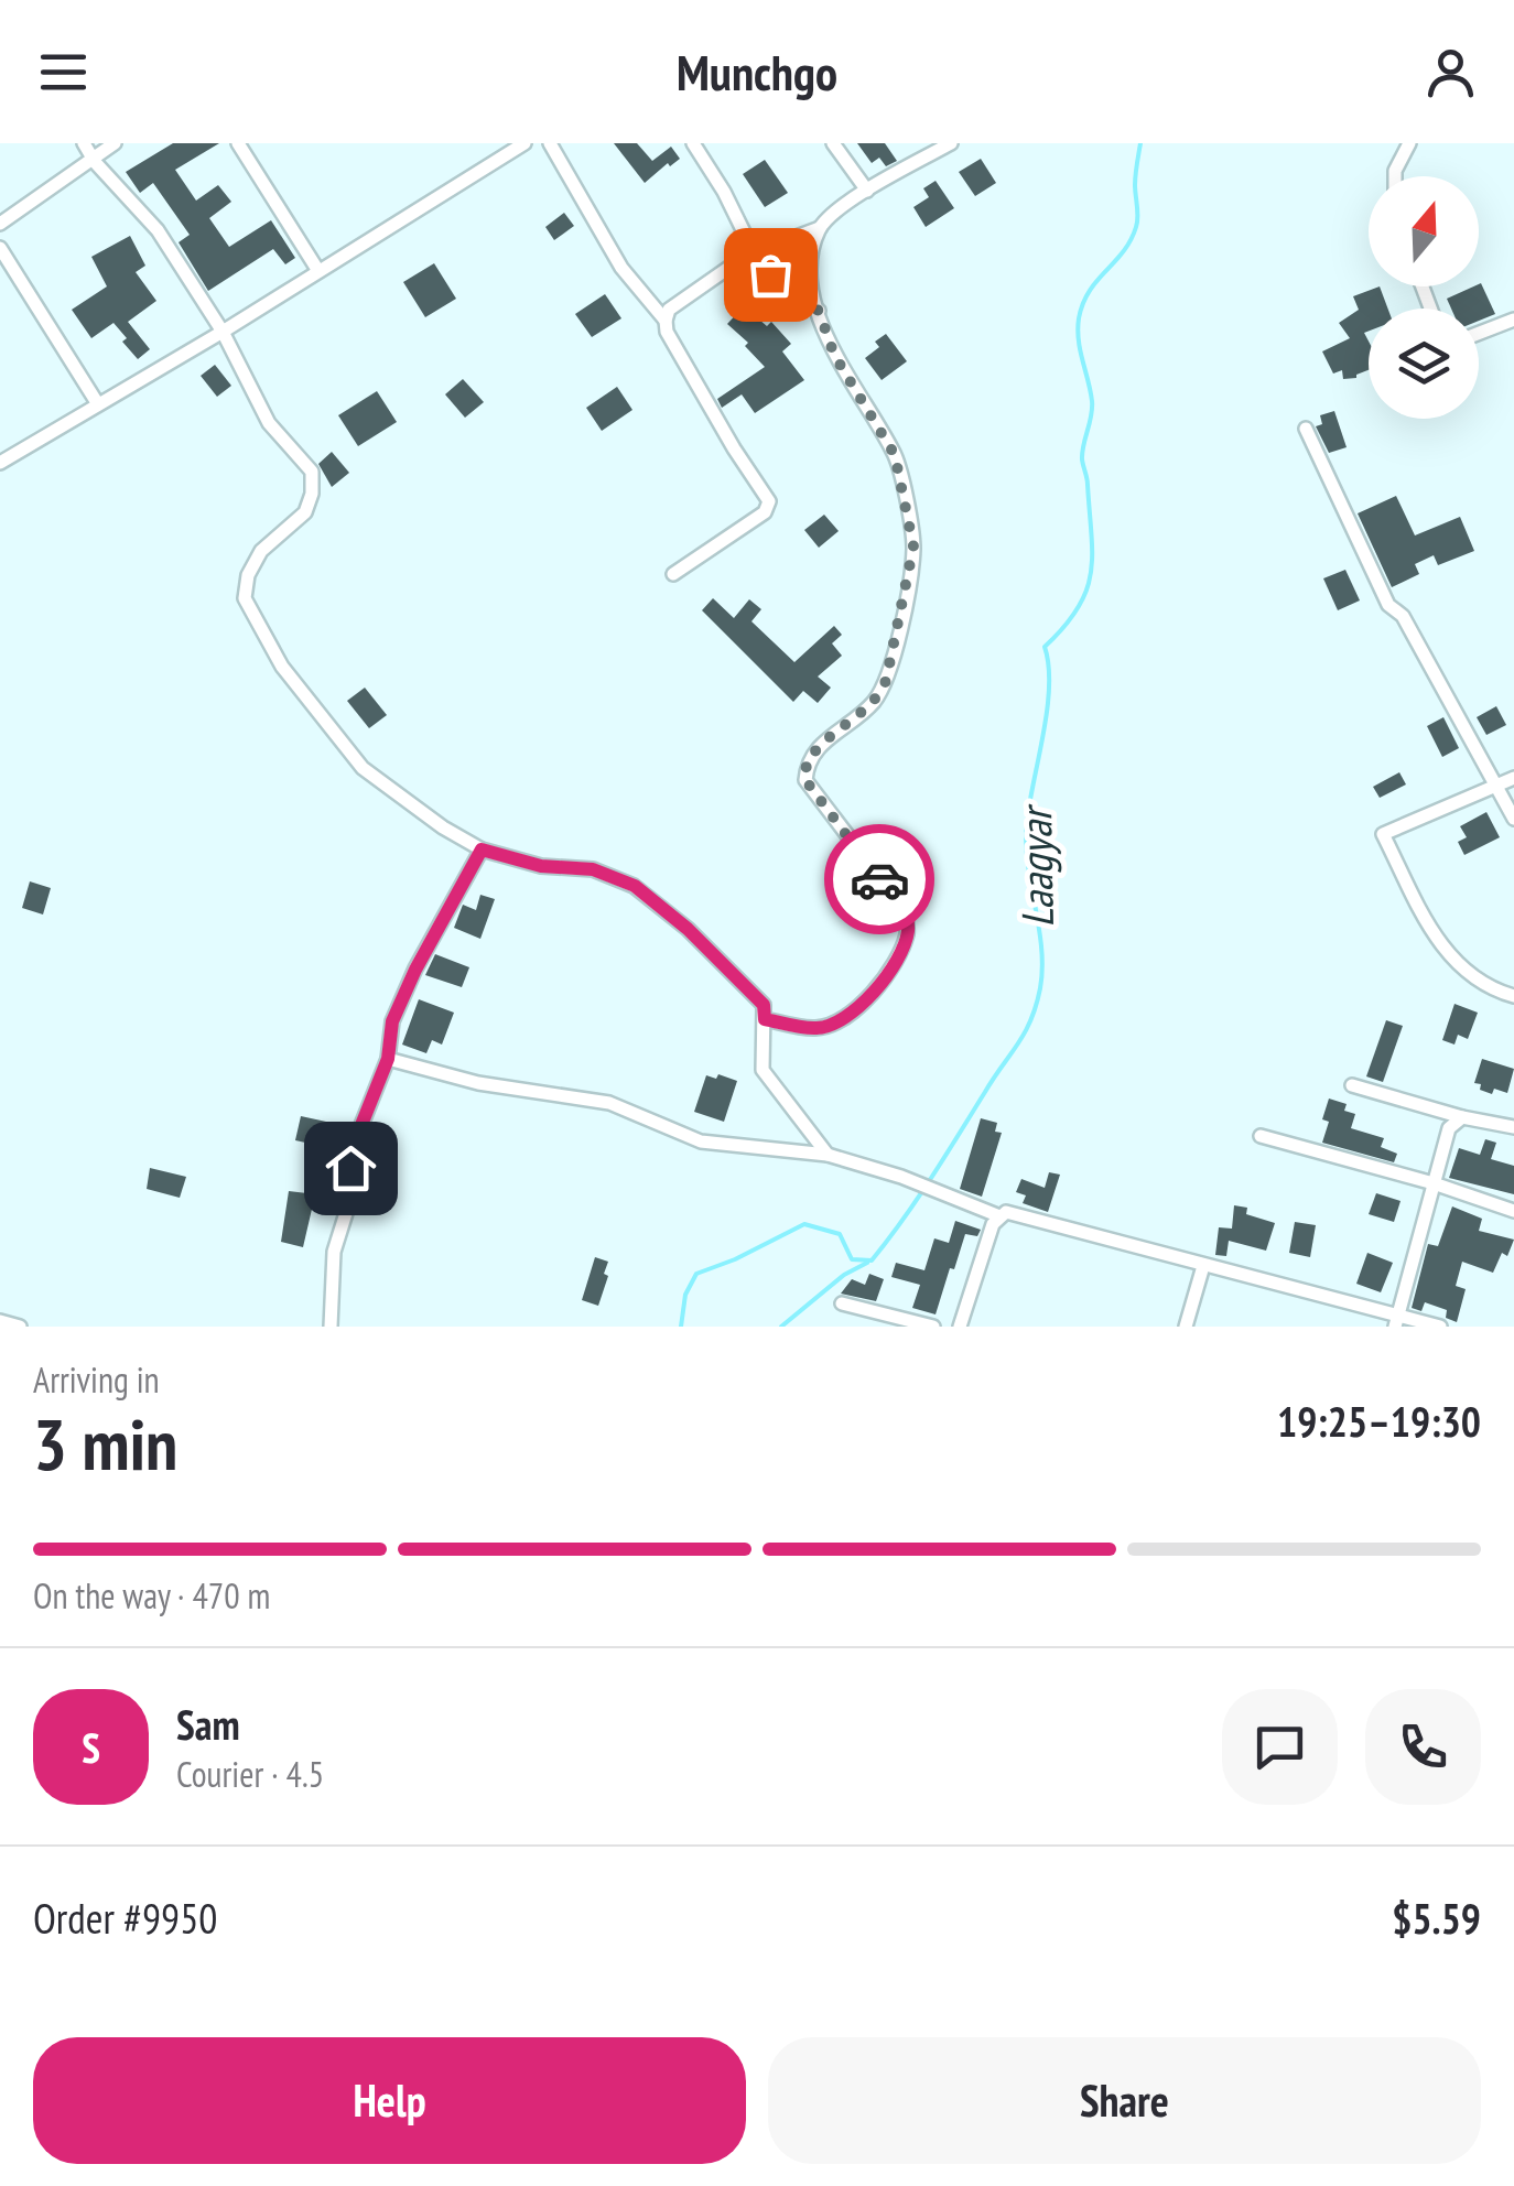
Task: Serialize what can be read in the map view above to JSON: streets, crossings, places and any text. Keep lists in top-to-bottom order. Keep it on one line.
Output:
{"water":["Laagyar"],"north":"top","page":{"header":"Munchgo","heading":["3 min","Arriving in","19:25–19:30"],"panel":["Sam","Courier · 4.5","Order #9950","$5.59"],"bar":"On the way · 470 m","round":"S","buttons":["Help","Share"]}}
